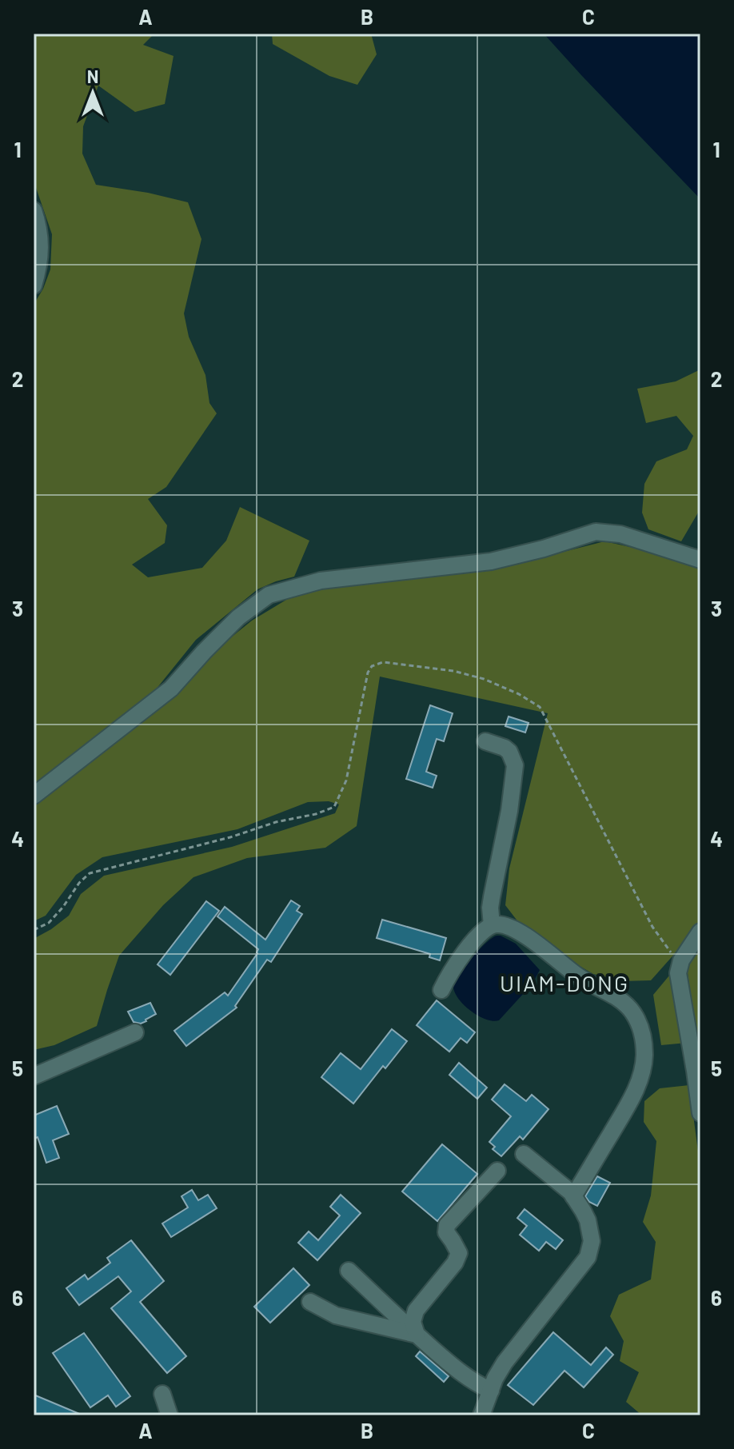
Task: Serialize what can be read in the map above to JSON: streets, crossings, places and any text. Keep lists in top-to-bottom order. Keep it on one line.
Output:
{"districts":["UIAM-DONG"],"north":"top","grid":{"columns":["A","B","C"],"rows":["1","2","3","4","5","6"]}}
